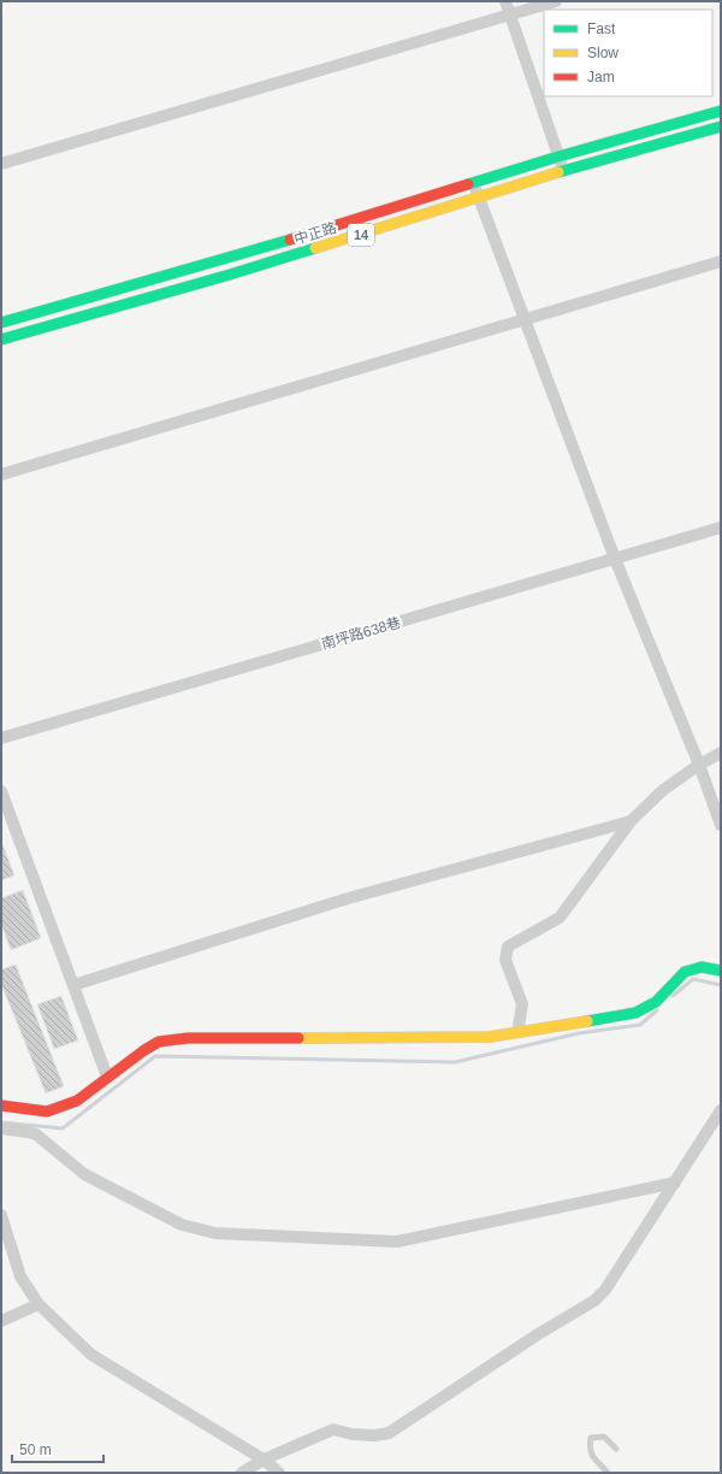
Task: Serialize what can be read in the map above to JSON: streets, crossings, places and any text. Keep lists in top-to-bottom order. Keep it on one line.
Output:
{"streets":{"main road":["中正路","14"],"street":["南坪路638巷"]},"legend":["Fast","Slow","Jam"],"scale_bar":"50 m"}
